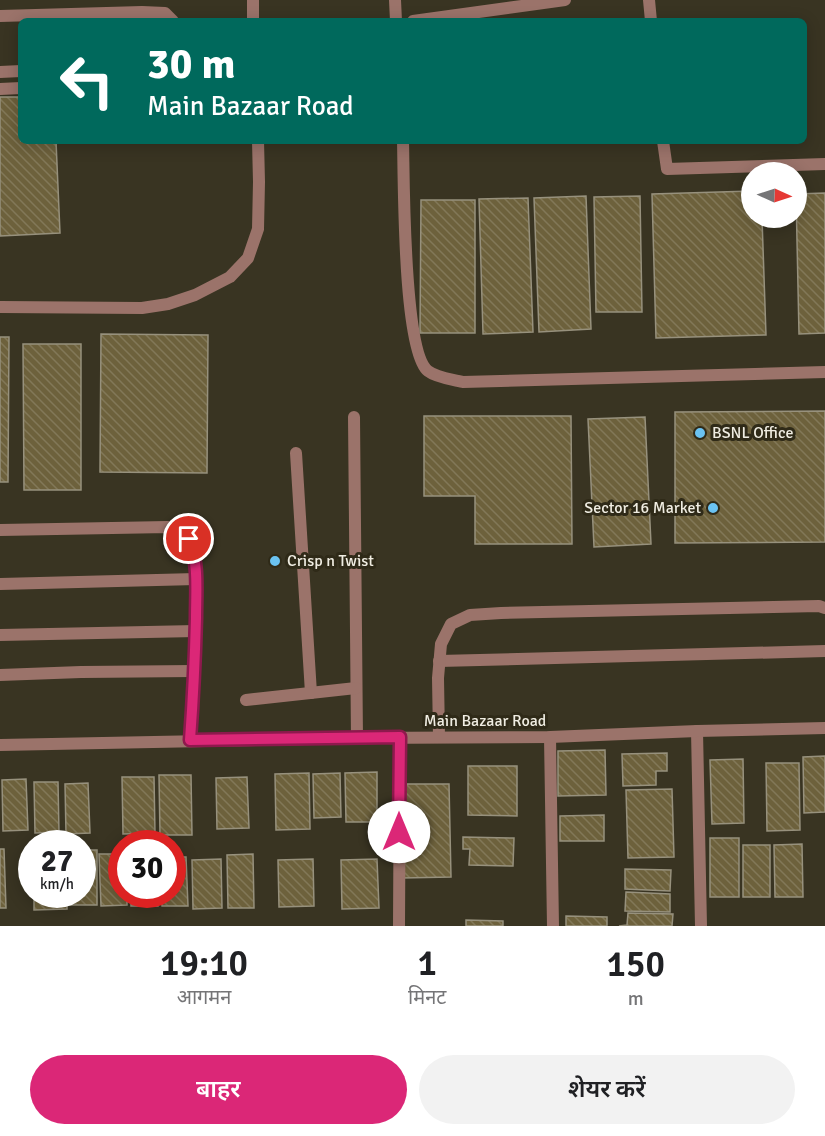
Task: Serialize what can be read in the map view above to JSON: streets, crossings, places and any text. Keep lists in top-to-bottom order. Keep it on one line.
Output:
{"streets":{"street":["Main Bazaar Road"]},"places":["BSNL Office","Sector 16 Market","Crisp n Twist"],"north":"right","page":{"turn":["30 m","Main Bazaar Road"],"speed":"27 km/h","limit":"30","eta":["19:10","आगमन","1","मिनट","150","m"],"buttons":["बाहर","शेयर करें"]}}
